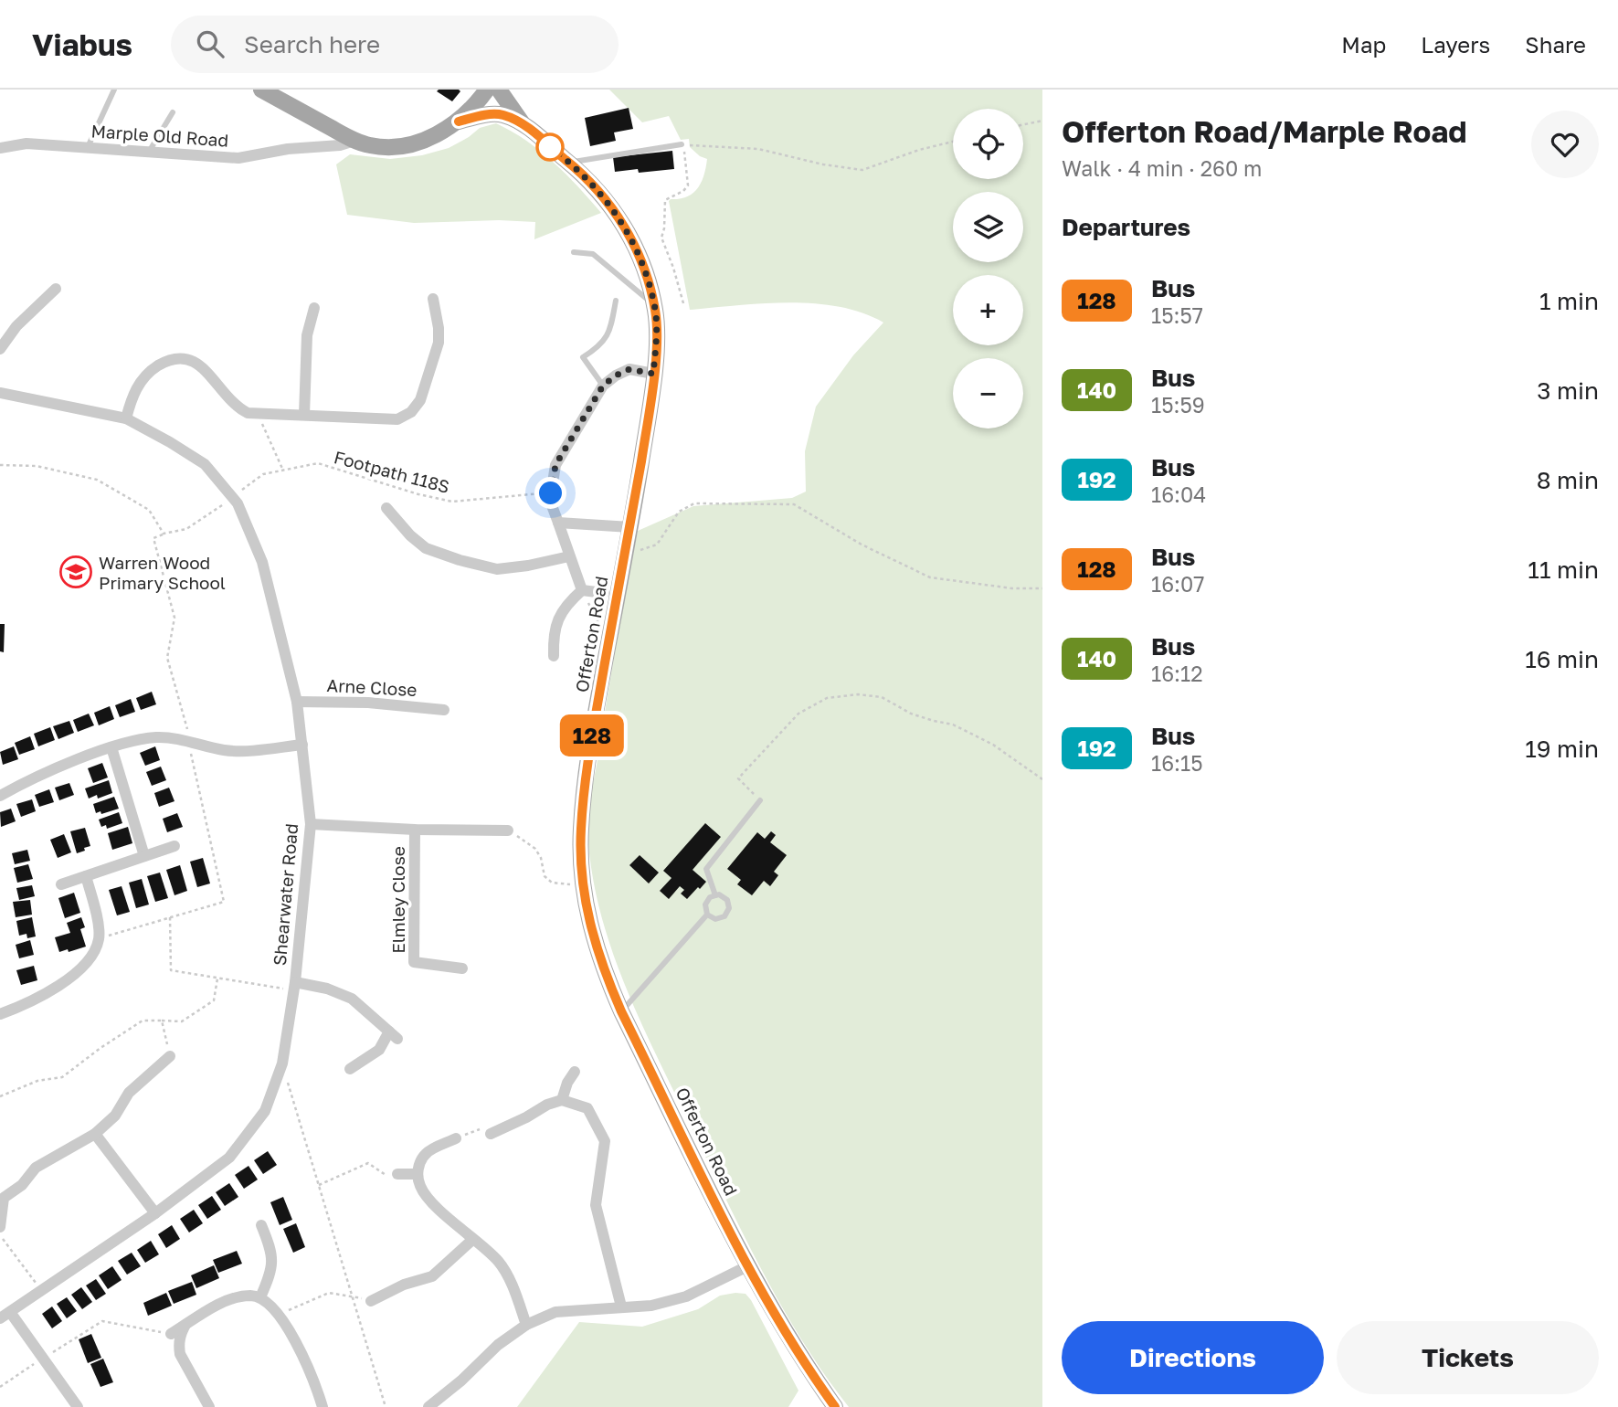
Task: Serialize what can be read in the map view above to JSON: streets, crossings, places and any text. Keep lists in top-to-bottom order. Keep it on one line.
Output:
{"streets":{"main road":["Offerton Road"],"street":["Marple Old Road","Arne Close","Shearwater Road","Elmley Close"],"path":["Footpath 118S"]},"crossings":[["Footpath 118S","Shearwater Road"],["Arne Close","Shearwater Road"],["Shearwater Road","Elmley Close"]],"places":{"school or university":["Warren Wood Primary School"]},"lines":["bus line 128"],"page":{"header":"Viabus","search":"Search here","nav":["Map","Layers","Share"],"on_map":"128","heading":[["Offerton Road/Marple Road","Walk · 4 min · 260 m"],"Departures"],"map_buttons":["+","−"],"list":[{"mark":"128","name":"Bus","note":"15:57","value":"1 min"},{"mark":"140","name":"Bus","note":"15:59","value":"3 min"},{"mark":"192","name":"Bus","note":"16:04","value":"8 min"},{"mark":"128","name":"Bus","note":"16:07","value":"11 min"},{"mark":"140","name":"Bus","note":"16:12","value":"16 min"},{"mark":"192","name":"Bus","note":"16:15","value":"19 min"}],"buttons":["Directions","Tickets"]}}
